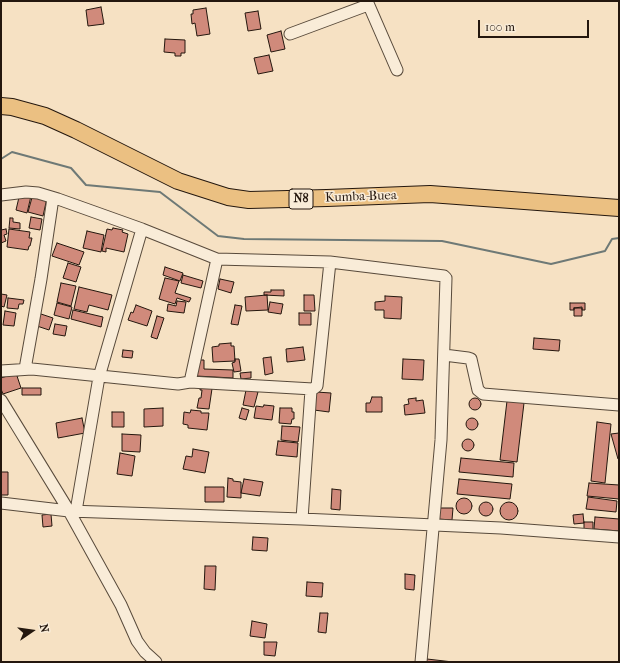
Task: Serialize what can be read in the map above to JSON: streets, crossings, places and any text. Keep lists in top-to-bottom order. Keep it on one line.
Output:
{"streets":{"highway":["Kumba-Buea","N8"]},"scale_bar":"100 m","north":"right"}
